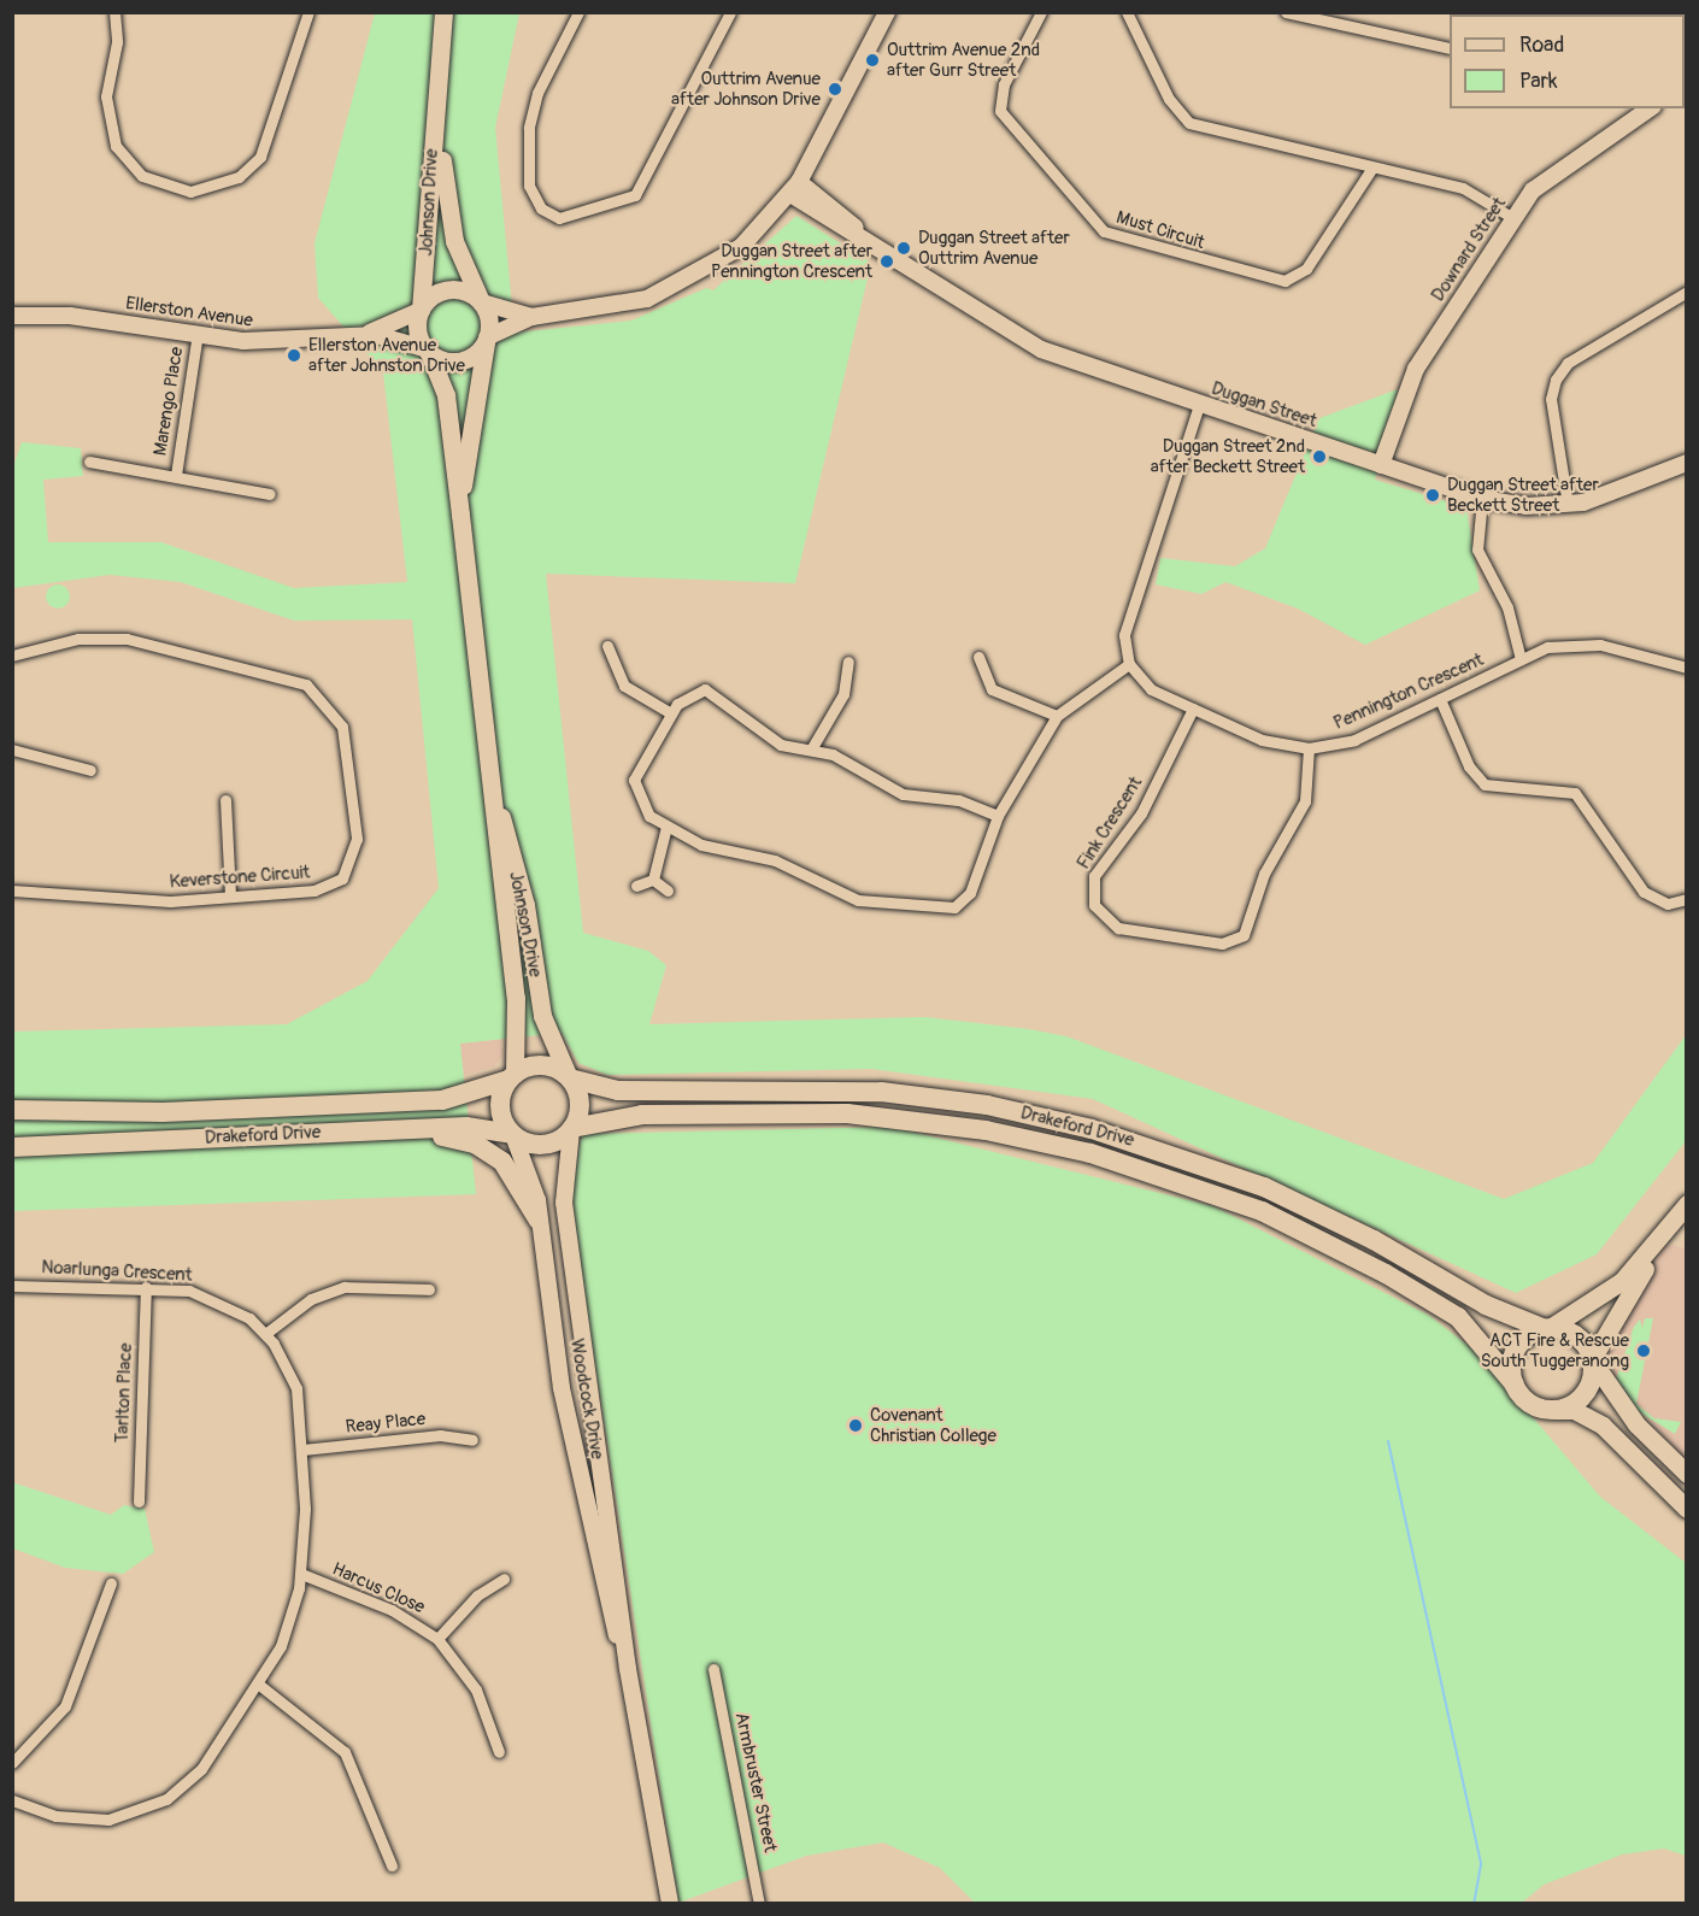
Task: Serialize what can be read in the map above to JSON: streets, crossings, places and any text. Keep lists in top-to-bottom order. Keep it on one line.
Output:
{"streets":{"highway":["Drakeford Drive"],"main road":["Johnson Drive"],"street":["Must Circuit","Downard Street","Ellerston Avenue","Marengo Place","Duggan Street","Pennington Crescent","Fink Crescent","Keverstone Circuit","Noarlunga Crescent","Tarlton Place","Woodcock Drive","Reay Place","Harcus Close","Armbruster Street"]},"crossings":[["Johnson Drive","Ellerston Avenue"],["Johnson Drive","Drakeford Drive"],["Johnson Drive","Woodcock Drive"],["Downard Street","Duggan Street"],["Ellerston Avenue","Marengo Place"],["Pennington Crescent","Fink Crescent"],["Drakeford Drive","Woodcock Drive"],["Noarlunga Crescent","Tarlton Place"],["Noarlunga Crescent","Reay Place"],["Noarlunga Crescent","Harcus Close"]],"places":["Outtrim Avenue 2nd after Gurr Street","Outtrim Avenue after Johnson Drive","Duggan Street after Outtrim Avenue","Duggan Street after Pennington Crescent","Ellerston Avenue after Johnston Drive","Duggan Street 2nd after Beckett Street","Duggan Street after Beckett Street","ACT Fire & Rescue South Tuggeranong","Covenant Christian College"],"legend":["Road","Park"]}
